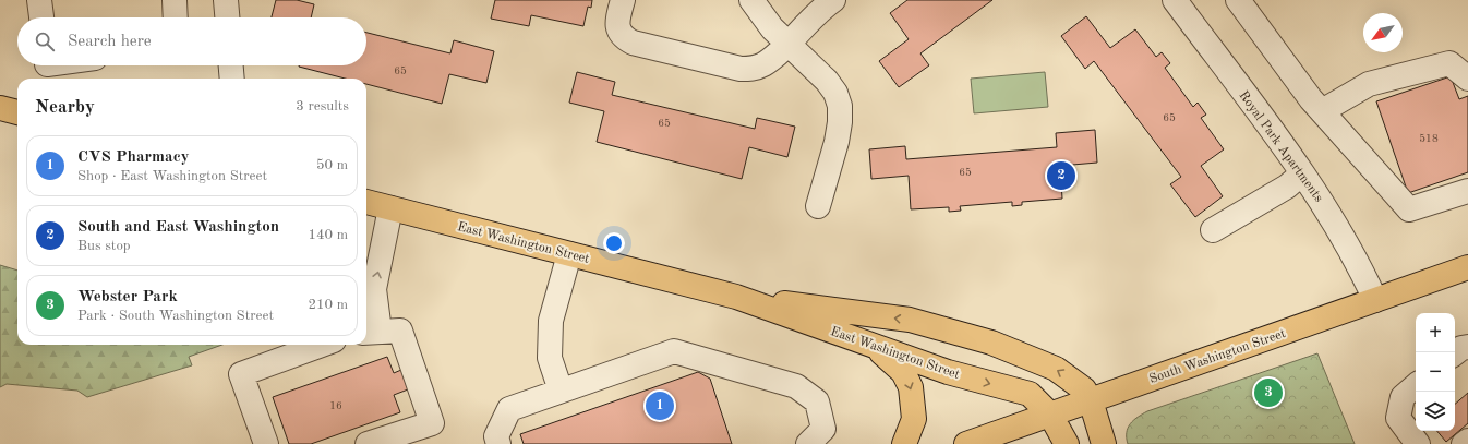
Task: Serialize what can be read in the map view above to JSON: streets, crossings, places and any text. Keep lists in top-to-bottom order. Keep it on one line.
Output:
{"streets":{"main road":["East Washington Street","South Washington Street"],"lane":["Royal Park Apartments"]},"crossings":[["Royal Park Apartments","South Washington Street"],["East Washington Street","South Washington Street"]],"house_numbers":["65","65","65","518","65","16"],"north":"bottom left","page":{"search":"Search here","heading":["Nearby","3 results"],"list":[{"mark":"1","name":"CVS Pharmacy","note":"Shop · East Washington Street","value":"50 m"},{"mark":"2","name":"South and East Washington","note":"Bus stop","value":"140 m"},{"mark":"3","name":"Webster Park","note":"Park · South Washington Street","value":"210 m"}],"pins":["2","3","1"],"map_buttons":["+","−"]}}
